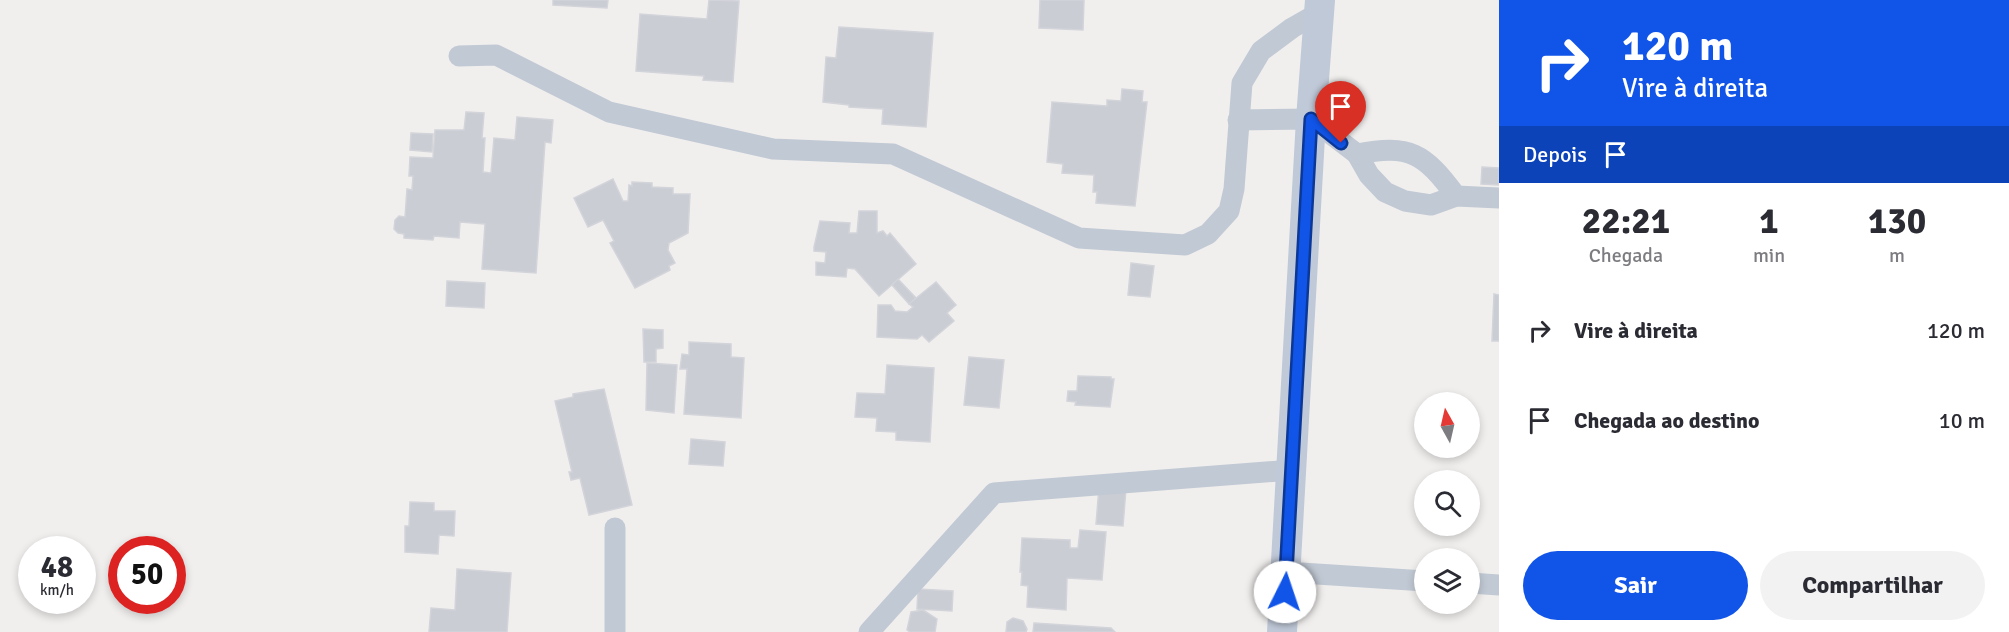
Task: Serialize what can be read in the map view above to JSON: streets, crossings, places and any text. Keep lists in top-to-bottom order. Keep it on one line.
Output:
{"north":"top","page":{"turn":["120 m","Vire à direita"],"then":"Depois","eta":["22:21","Chegada","1","min","130","m"],"list":[{"name":"Vire à direita","value":"120 m"},{"name":"Chegada ao destino","value":"10 m"}],"speed":"48 km/h","limit":"50","buttons":["Sair","Compartilhar"]}}
